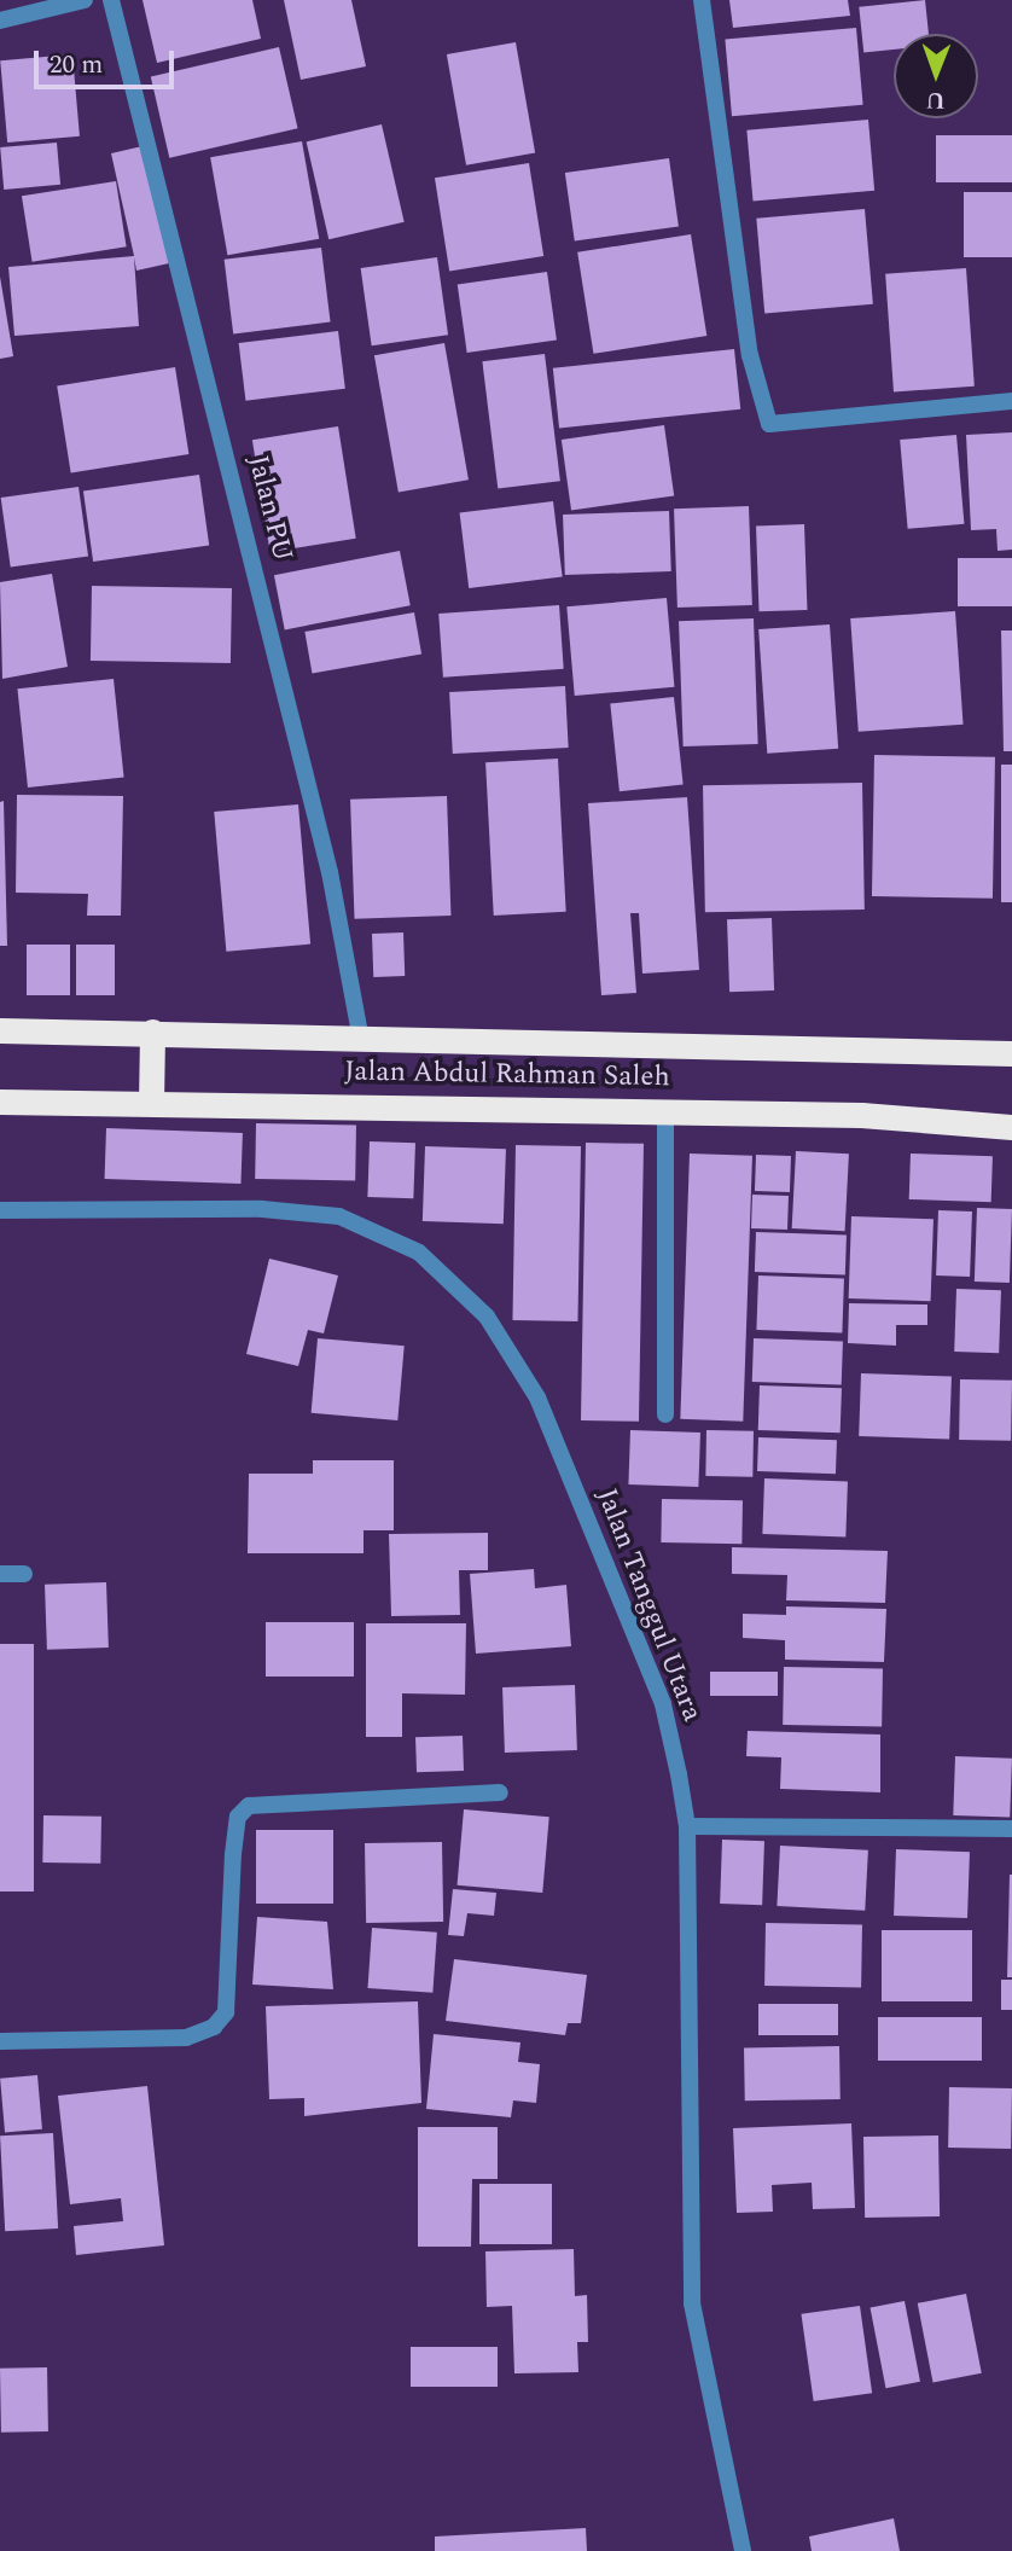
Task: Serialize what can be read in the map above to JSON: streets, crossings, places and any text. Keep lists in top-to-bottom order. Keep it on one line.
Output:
{"streets":{"highway":["Jalan Abdul Rahman Saleh"],"street":["Jalan PU","Jalan Tanggul Utara"]},"crossings":[["Jalan PU","Jalan Abdul Rahman Saleh"]],"scale_bar":"20 m","north":"bottom"}
